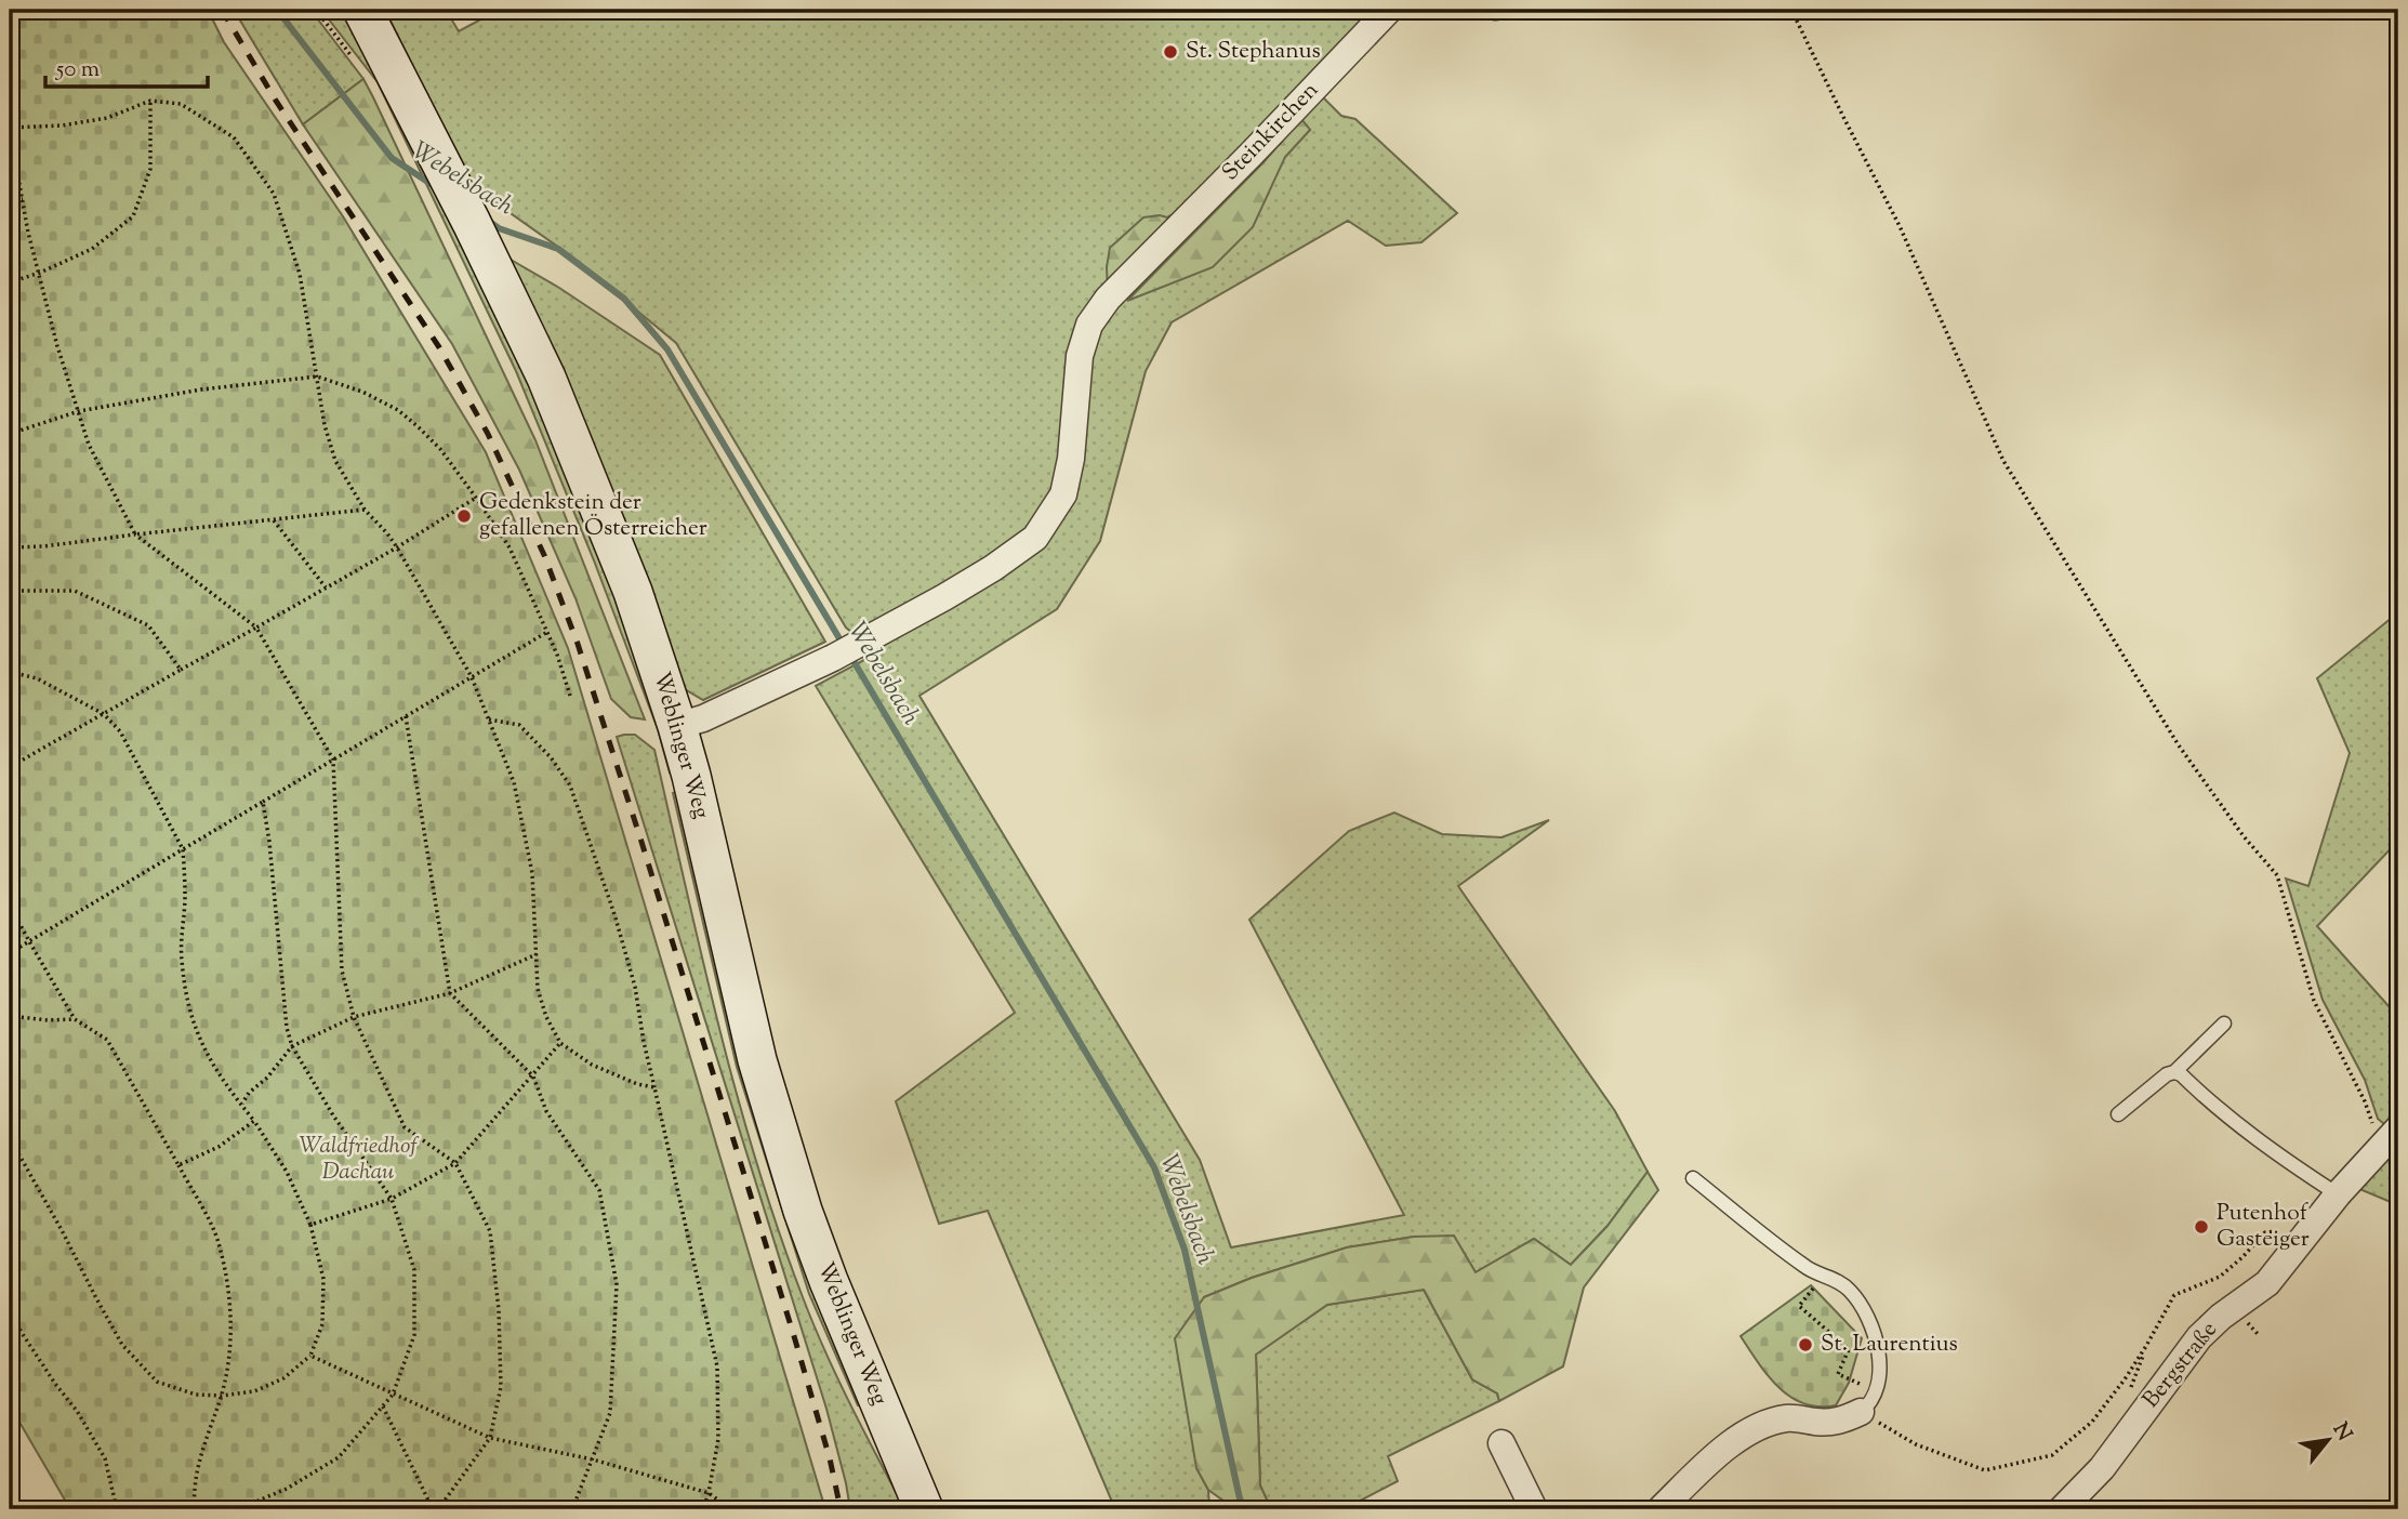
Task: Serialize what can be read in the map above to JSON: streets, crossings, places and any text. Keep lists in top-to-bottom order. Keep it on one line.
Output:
{"streets":{"street":["Steinkirchen","Weblinger Weg","Bergstraße"]},"crossings":[["Steinkirchen","Weblinger Weg"]],"water":["Webelsbach"],"parks":["Waldfriedhof Dachau"],"places":["St. Stephanus","Gedenkstein der gefallenen Österreicher","Putenhof Gasteiger","St. Laurentius"],"scale_bar":"50 m","north":"top right"}
